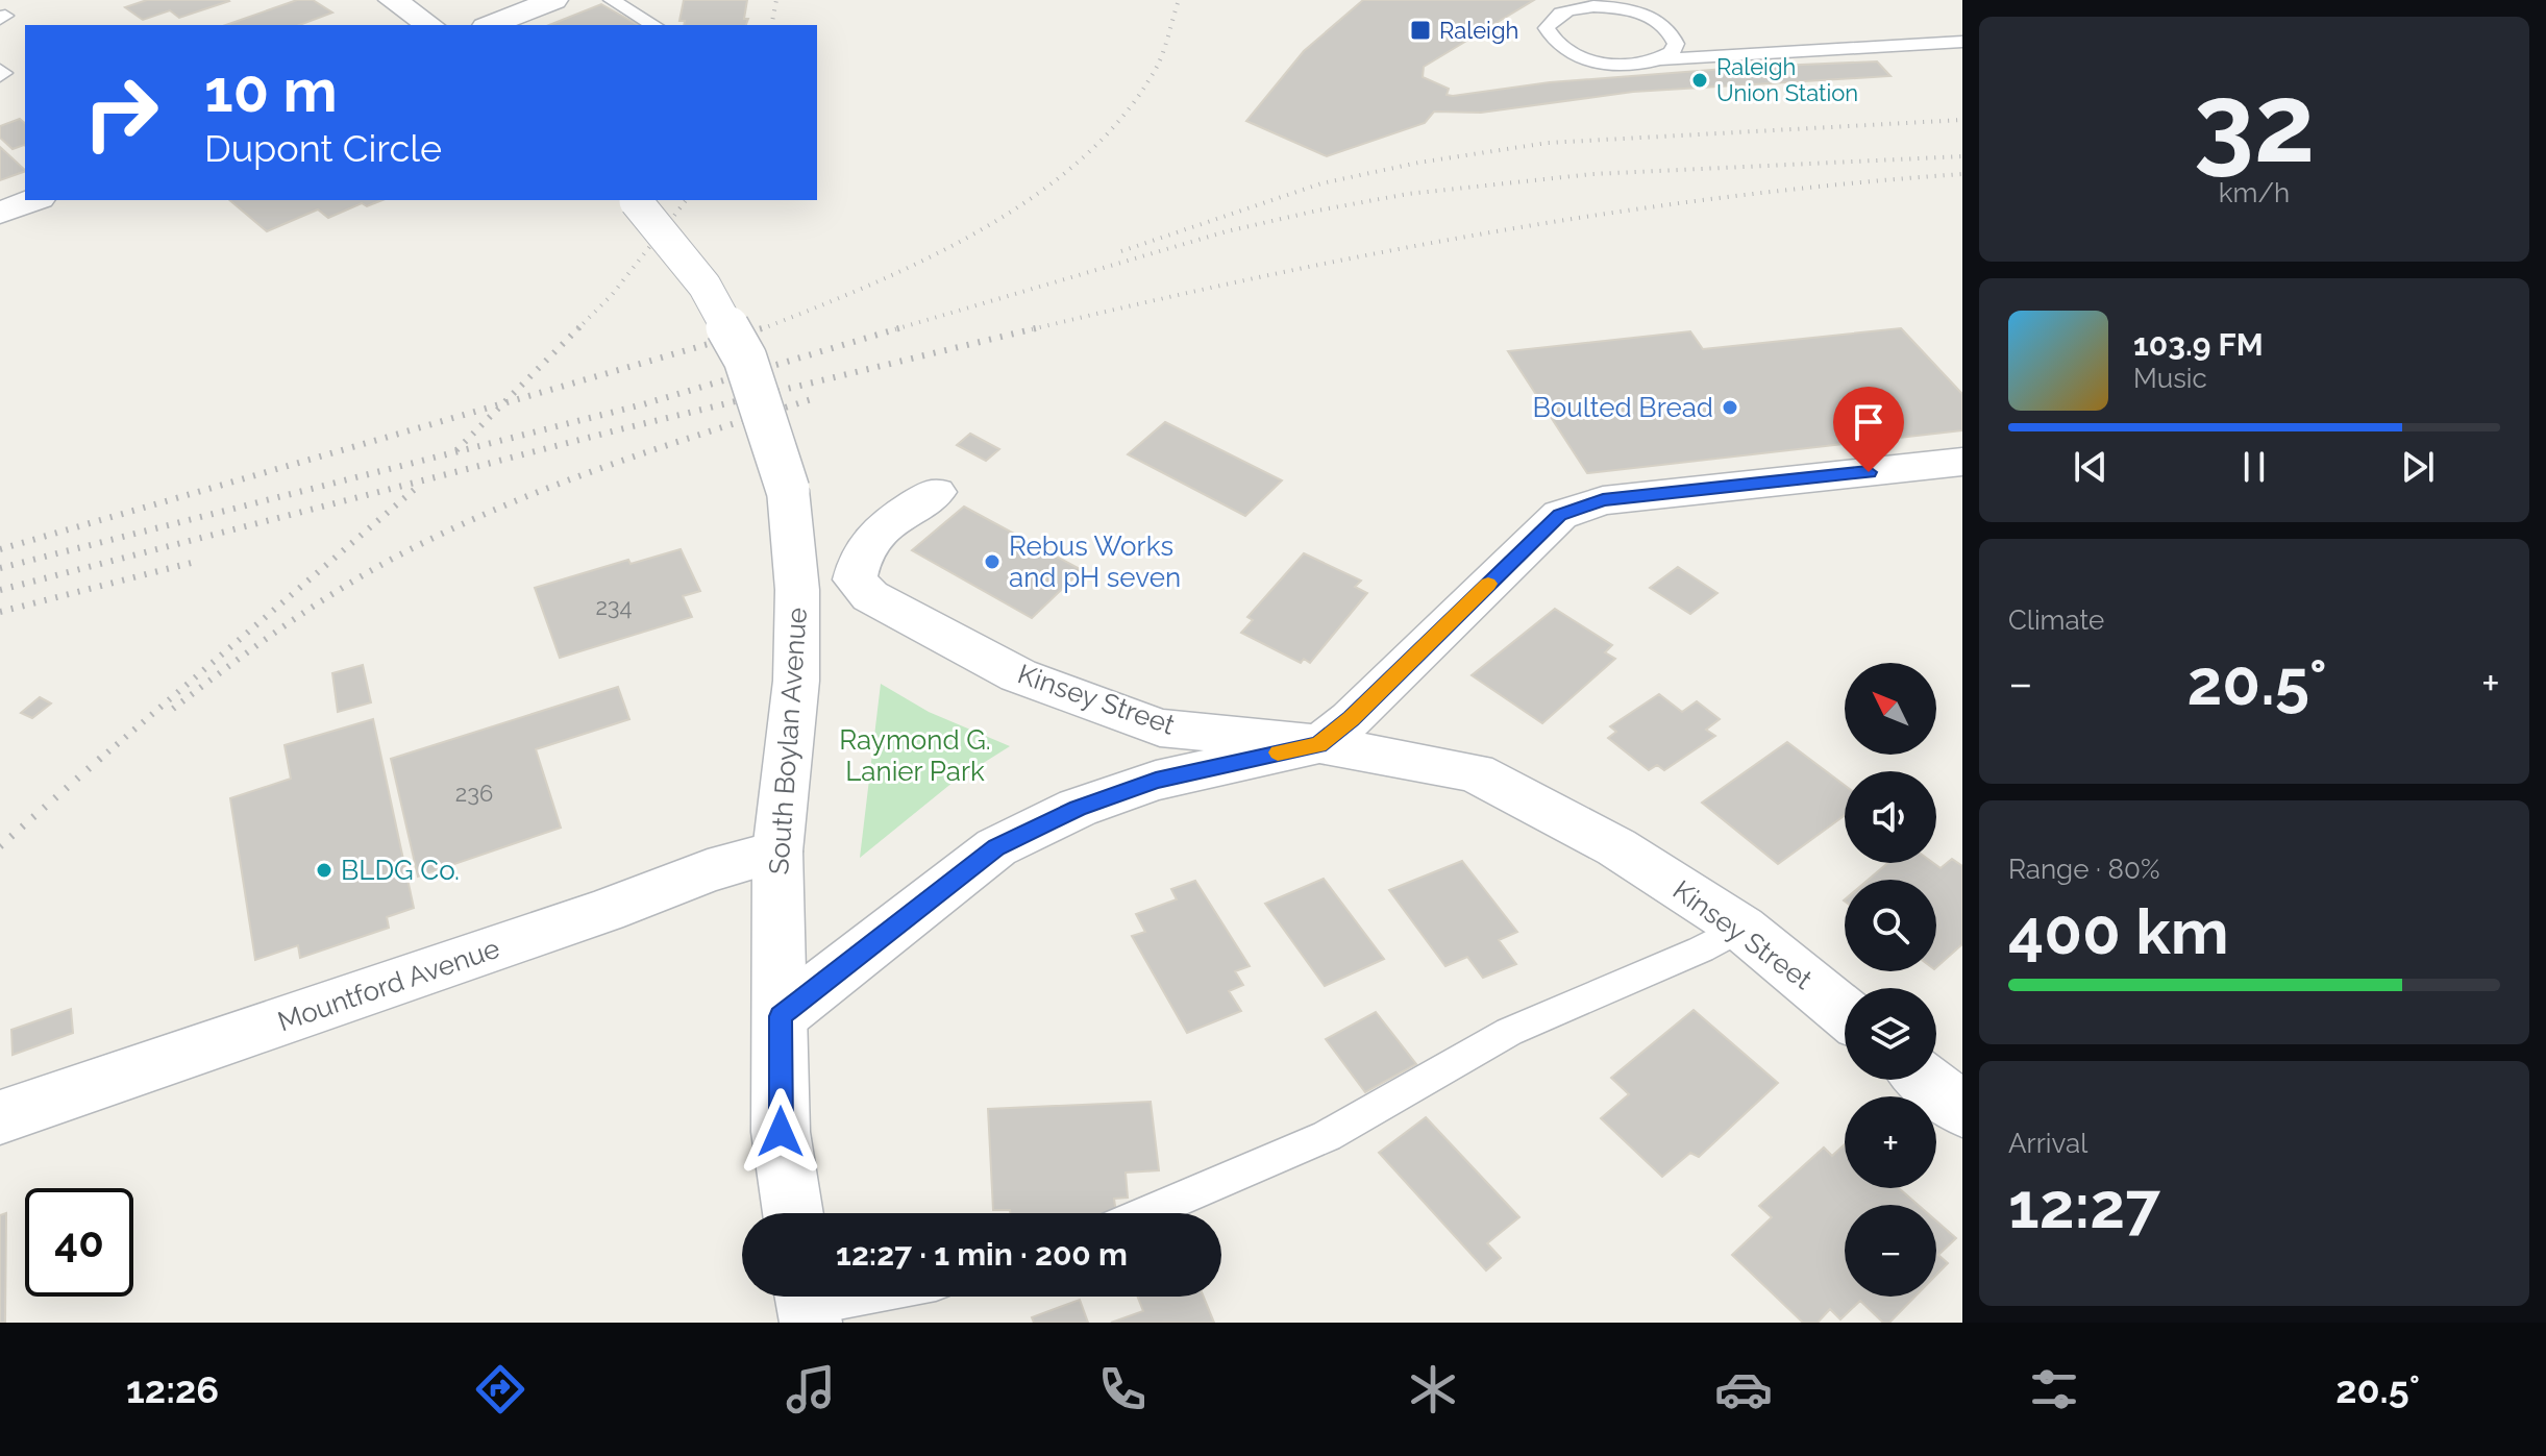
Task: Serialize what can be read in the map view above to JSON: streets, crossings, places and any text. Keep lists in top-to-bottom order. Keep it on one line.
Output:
{"streets":{"street":["Kinsey Street","South Boylan Avenue","Mountford Avenue"]},"crossings":[["South Boylan Avenue","Mountford Avenue"]],"parks":["Raymond G. Lanier Park"],"places":{"transit":["Raleigh"],"other":["Raleigh Union Station","Boulted Bread","Rebus Works and pH seven","BLDG Co."]},"house_numbers":["234","236"],"north":"top left","page":{"tile":[["32","km/h"],"Climate",["Range · 80%","400 km"],["Arrival","12:27"]],"turn":["10 m","Dupont Circle"],"song":["103.9 FM","Music"],"heat":["−","20.5°","+"],"map_buttons":["+","−"],"limit":"40","trip":"12:27 · 1 min · 200 m","tabs":["12:26","20.5°"]}}
